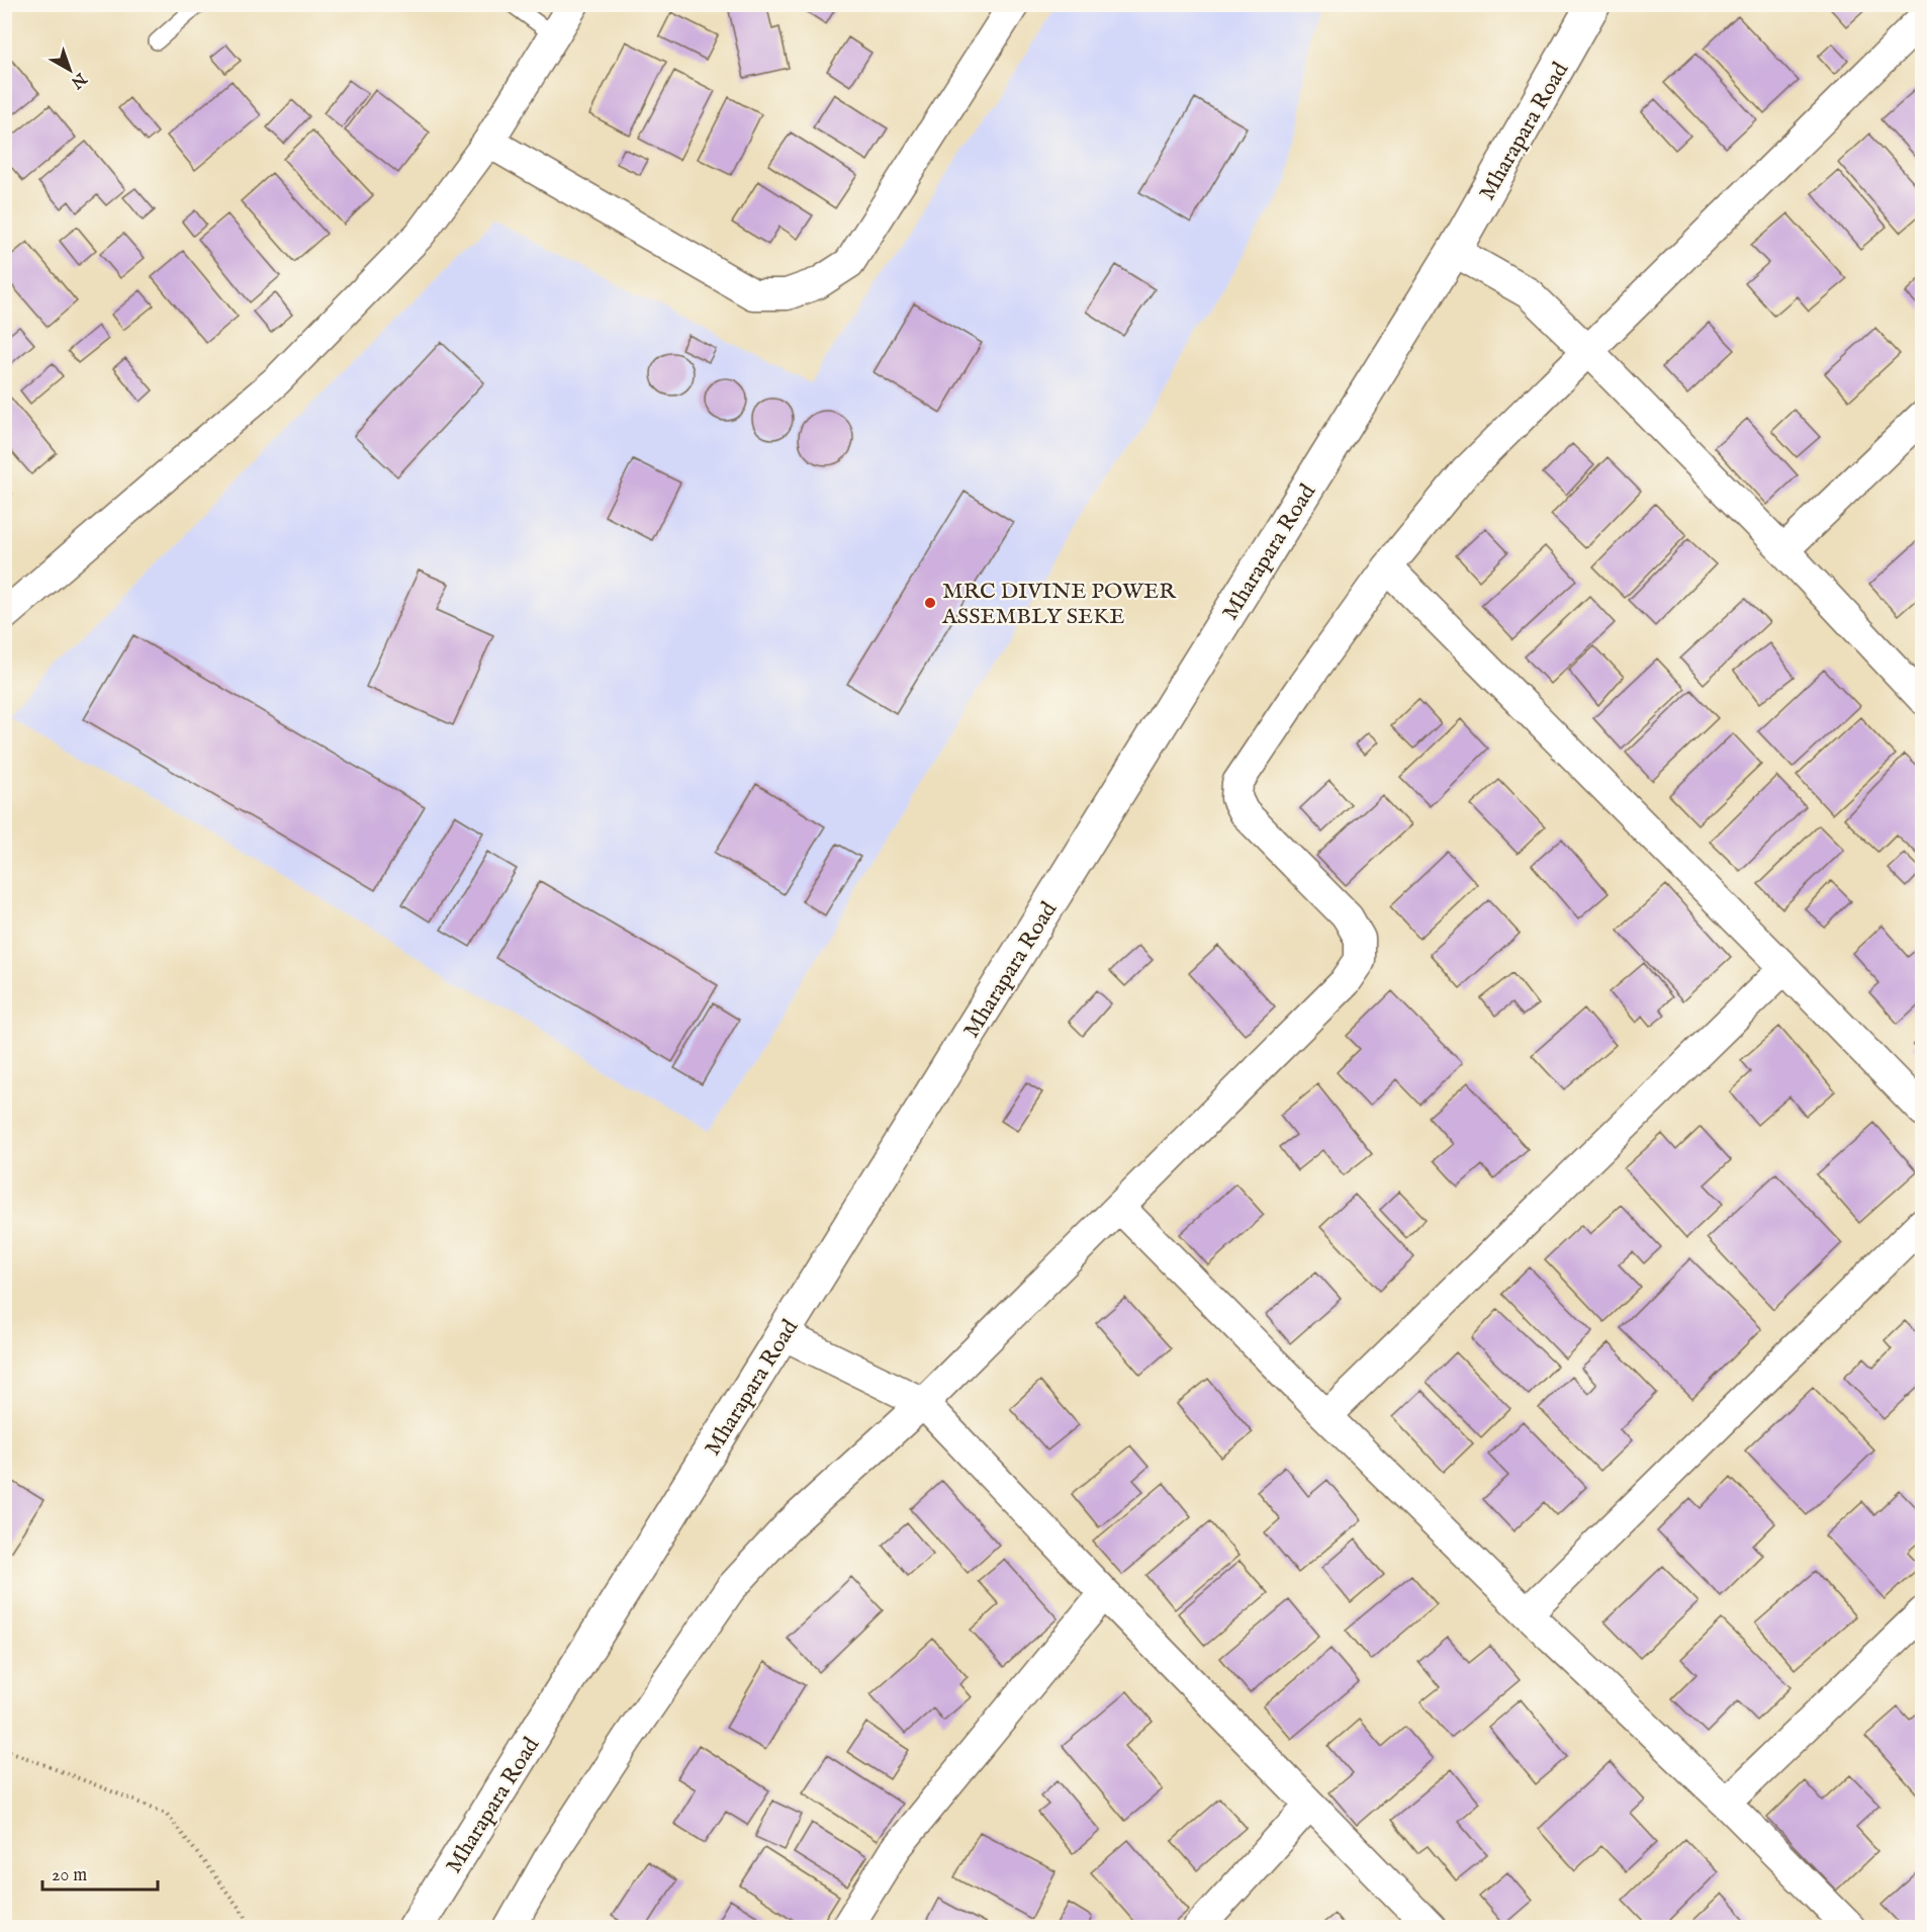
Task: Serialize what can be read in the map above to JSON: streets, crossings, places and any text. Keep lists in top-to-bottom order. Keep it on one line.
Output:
{"streets":{"main road":["Mharapara Road"]},"places":["MRC DIVINE POWER ASSEMBLY SEKE"],"scale_bar":"20 m","north":"bottom right"}
